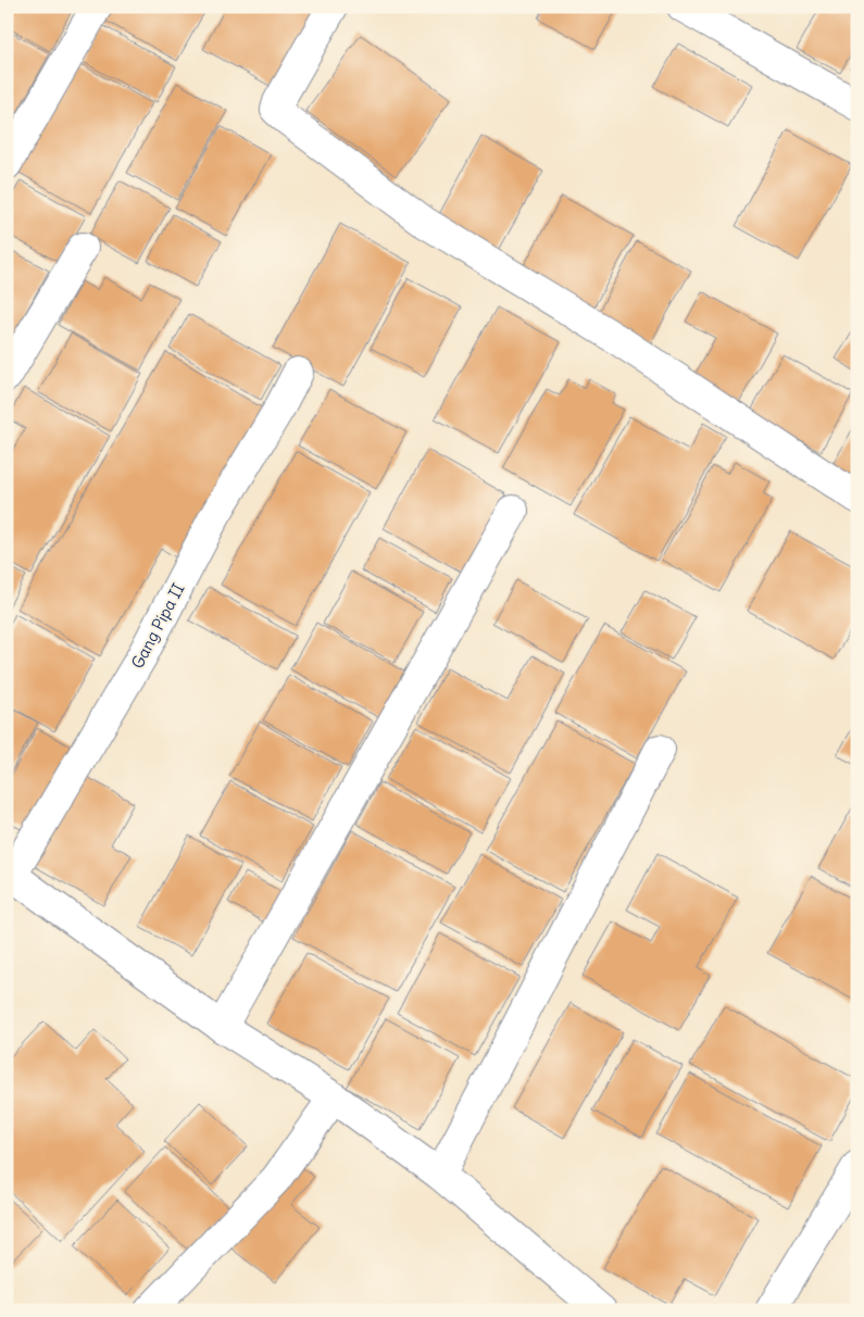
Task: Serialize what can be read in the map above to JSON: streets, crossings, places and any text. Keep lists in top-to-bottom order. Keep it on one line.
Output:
{"streets":{"street":["Gang Pipa II"]}}
